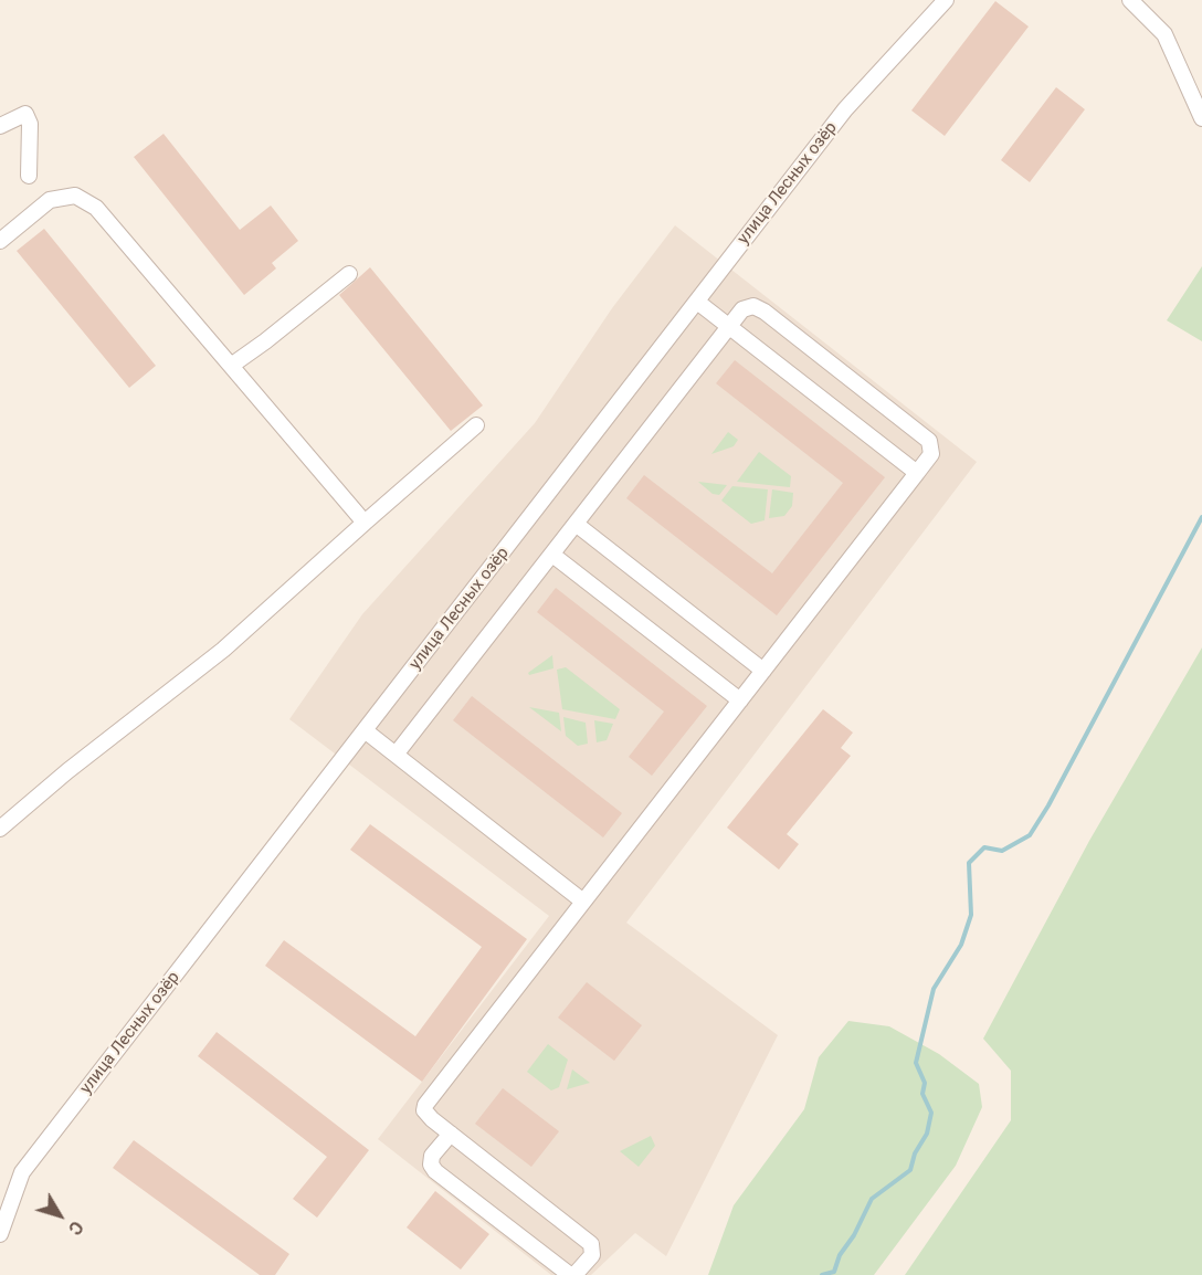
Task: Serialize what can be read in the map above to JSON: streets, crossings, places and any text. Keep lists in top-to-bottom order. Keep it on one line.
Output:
{"streets":{"street":["улица Лесных озёр"]},"north":"bottom right"}
